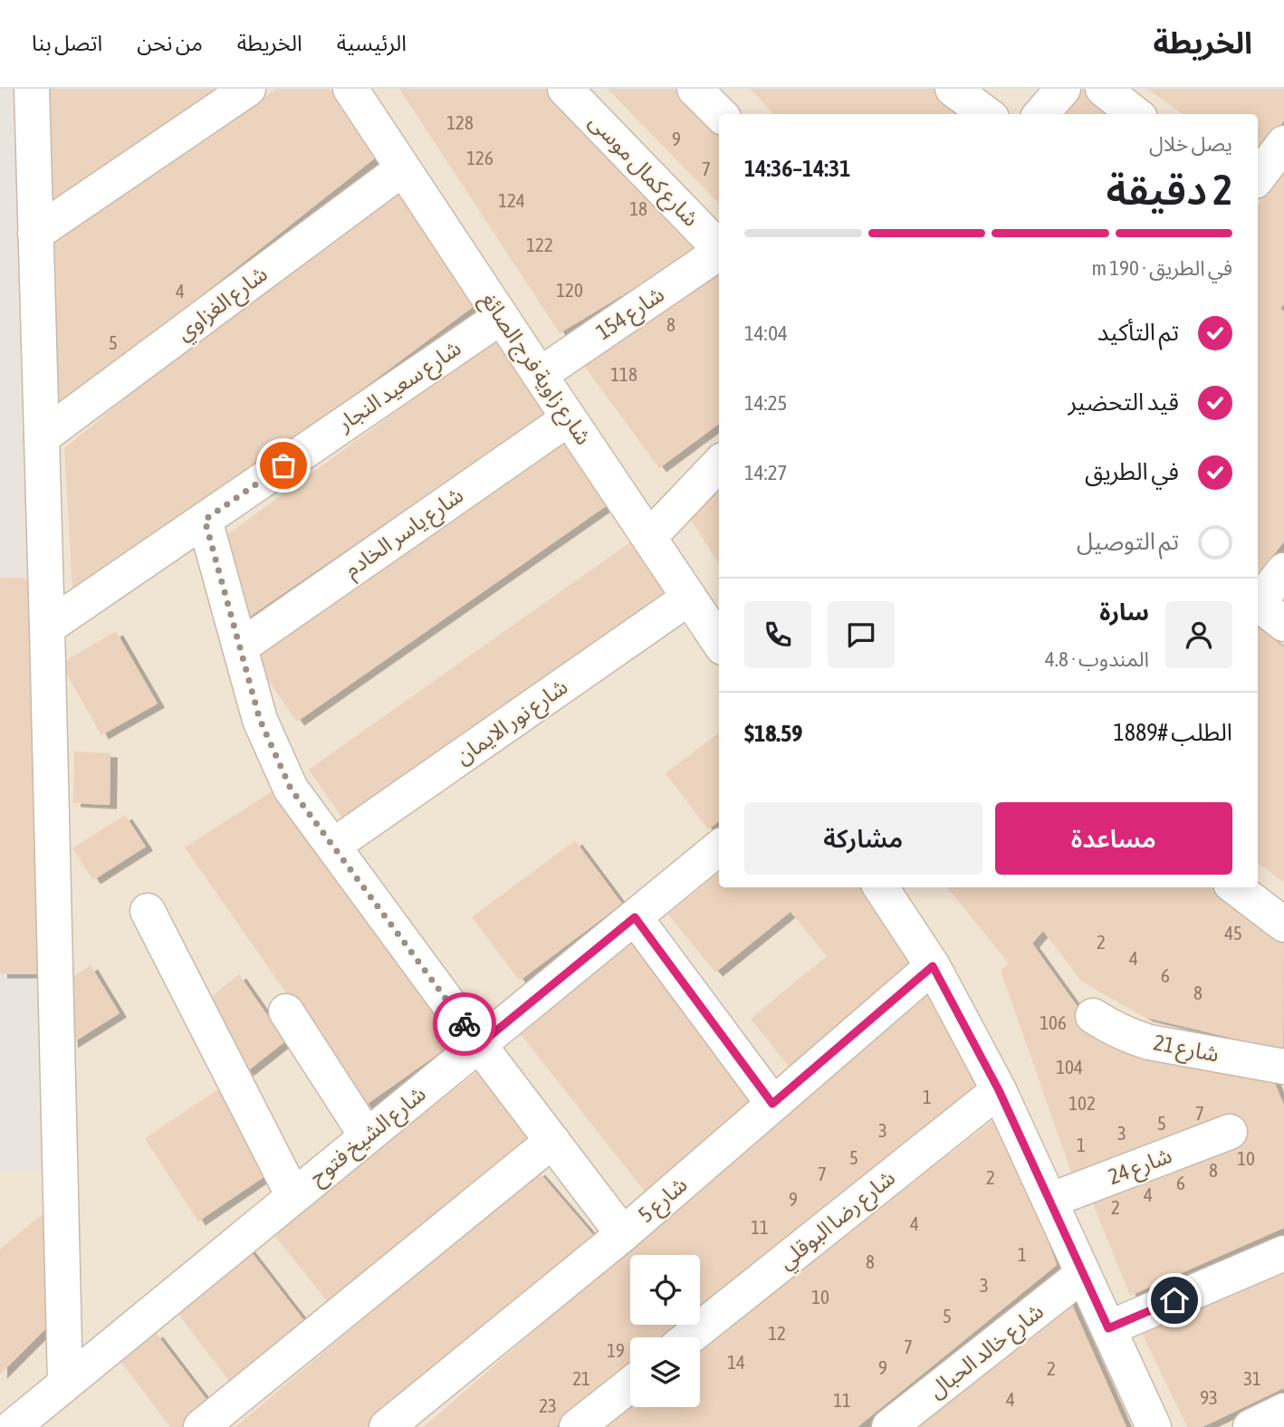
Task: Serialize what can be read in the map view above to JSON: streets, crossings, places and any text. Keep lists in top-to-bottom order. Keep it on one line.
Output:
{"streets":{"street":["شارع كمال موسى","شارع الغزاوي","شارع 154","شارع زاوية فرج الصائغ","شارع سعيد النجار","شارع ياسر الخادم","شارع نور الايمان","شارع 21","شارع الشيخ فتوح","شارع 24","شارع 5","شارع رضا البوقلي","شارع خالد الحبال"]},"crossings":[["شارع الغزاوي","شارع زاوية فرج الصائغ"],["شارع 154","شارع زاوية فرج الصائغ"],["شارع زاوية فرج الصائغ","شارع سعيد النجار"],["شارع زاوية فرج الصائغ","شارع ياسر الخادم"],["شارع زاوية فرج الصائغ","شارع نور الايمان"]],"house_numbers":["128","9","126","7","124","18","122","120","4","8","5","118","45","2","4","6","8","106","104","1","102","7","5","3","3","1","5","10","8","7","2","6","4","9","2","4","11","1","8","3","10","5","12","7","19","14","9","2","21","31","93","4","11","23"],"page":{"header":"الخريطة","nav":["الرئيسية","الخريطة","من نحن","اتصل بنا"],"heading":["2 دقيقة","يصل خلال","14:31–14:36"],"panel":["سارة","المندوب · 4.8","الطلب #1889","$18.59"],"bar":"في الطريق · 190 m","list":[["تم التأكيد","14:04"],["قيد التحضير","14:25"],["في الطريق","14:27"],"تم التوصيل"],"buttons":["مساعدة","مشاركة"]}}
